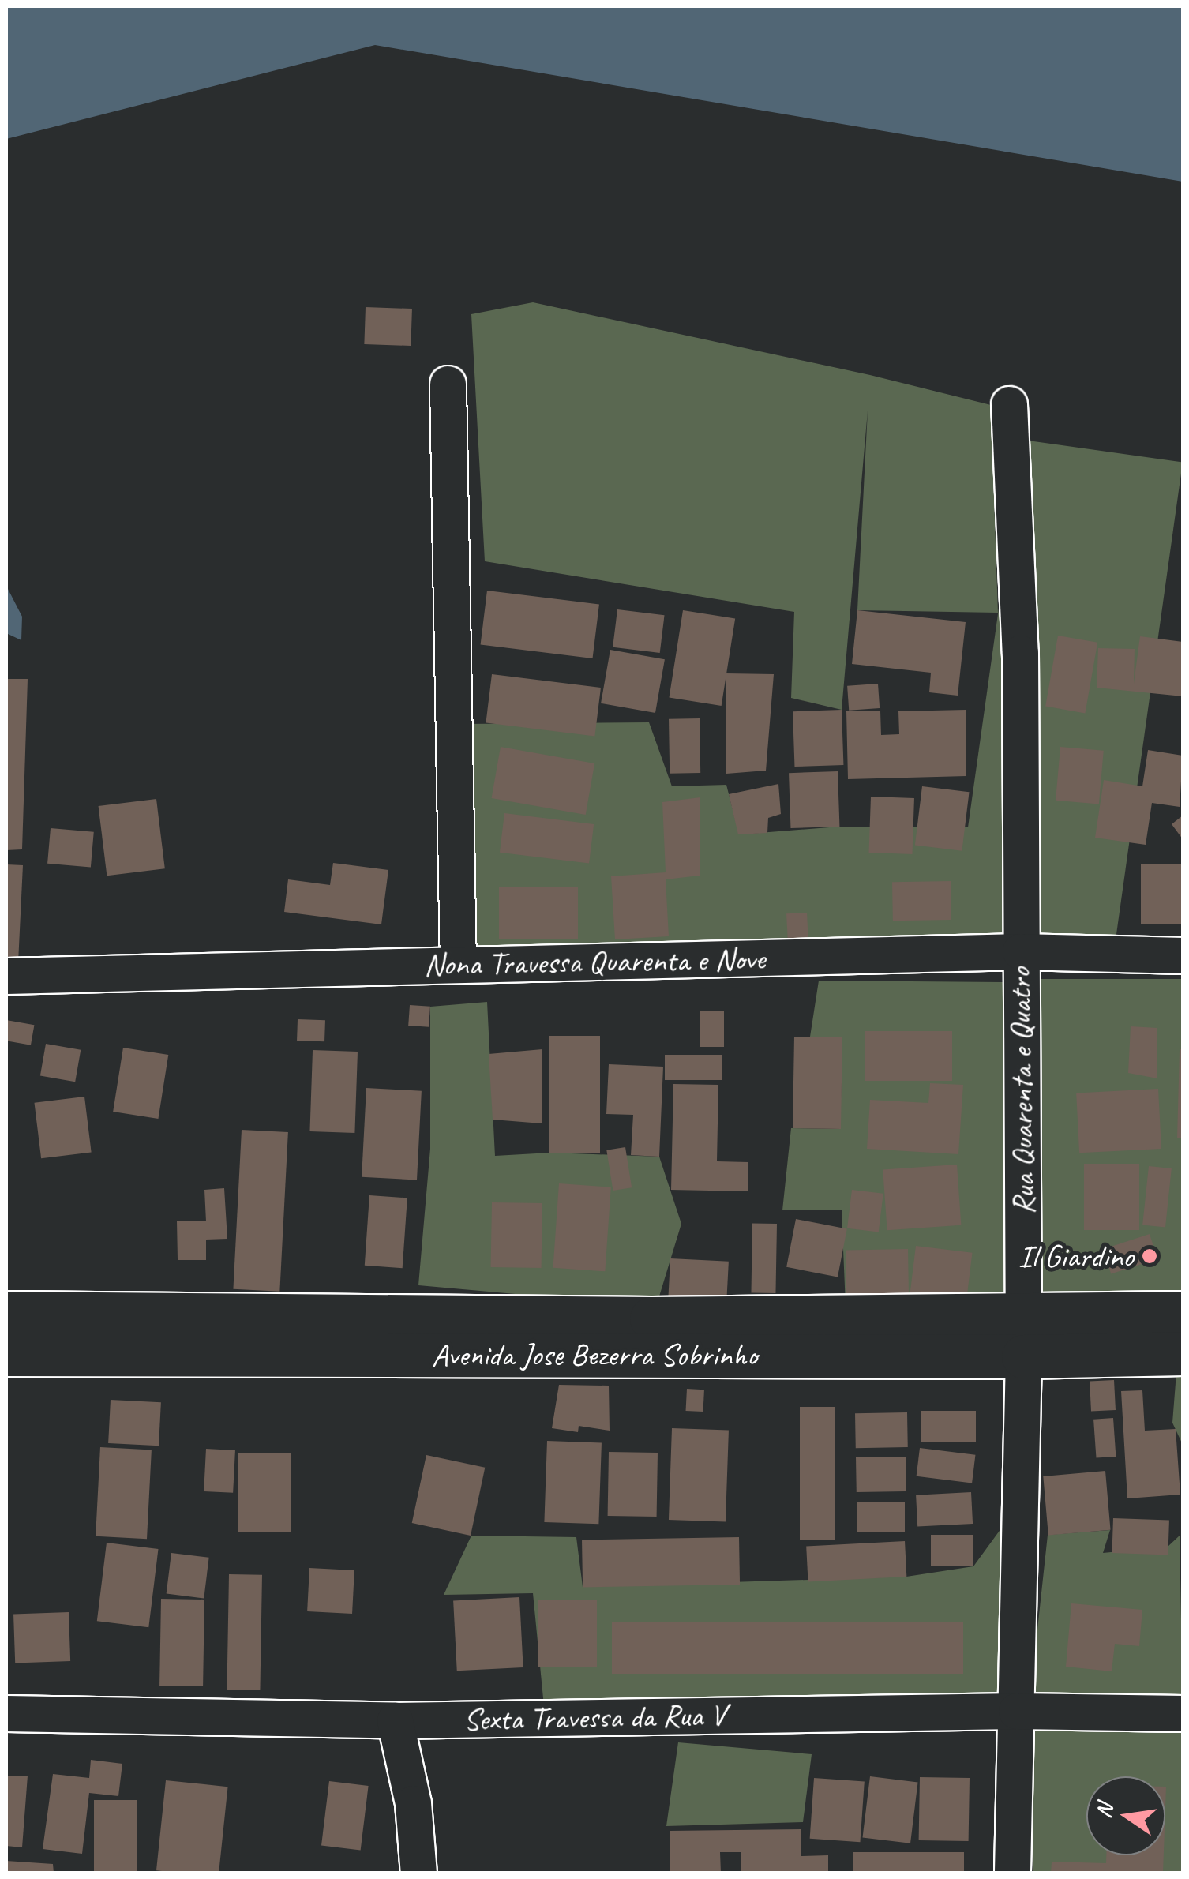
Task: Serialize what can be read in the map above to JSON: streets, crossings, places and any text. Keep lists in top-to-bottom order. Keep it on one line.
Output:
{"streets":{"main road":["Avenida Jose Bezerra Sobrinho"],"street":["Nona Travessa Quarenta e Nove","Rua Quarenta e Quatro","Sexta Travessa da Rua V"]},"crossings":[["Nona Travessa Quarenta e Nove","Rua Quarenta e Quatro"],["Rua Quarenta e Quatro","Avenida Jose Bezerra Sobrinho"],["Rua Quarenta e Quatro","Sexta Travessa da Rua V"]],"places":["Il Giardino"],"north":"left"}
